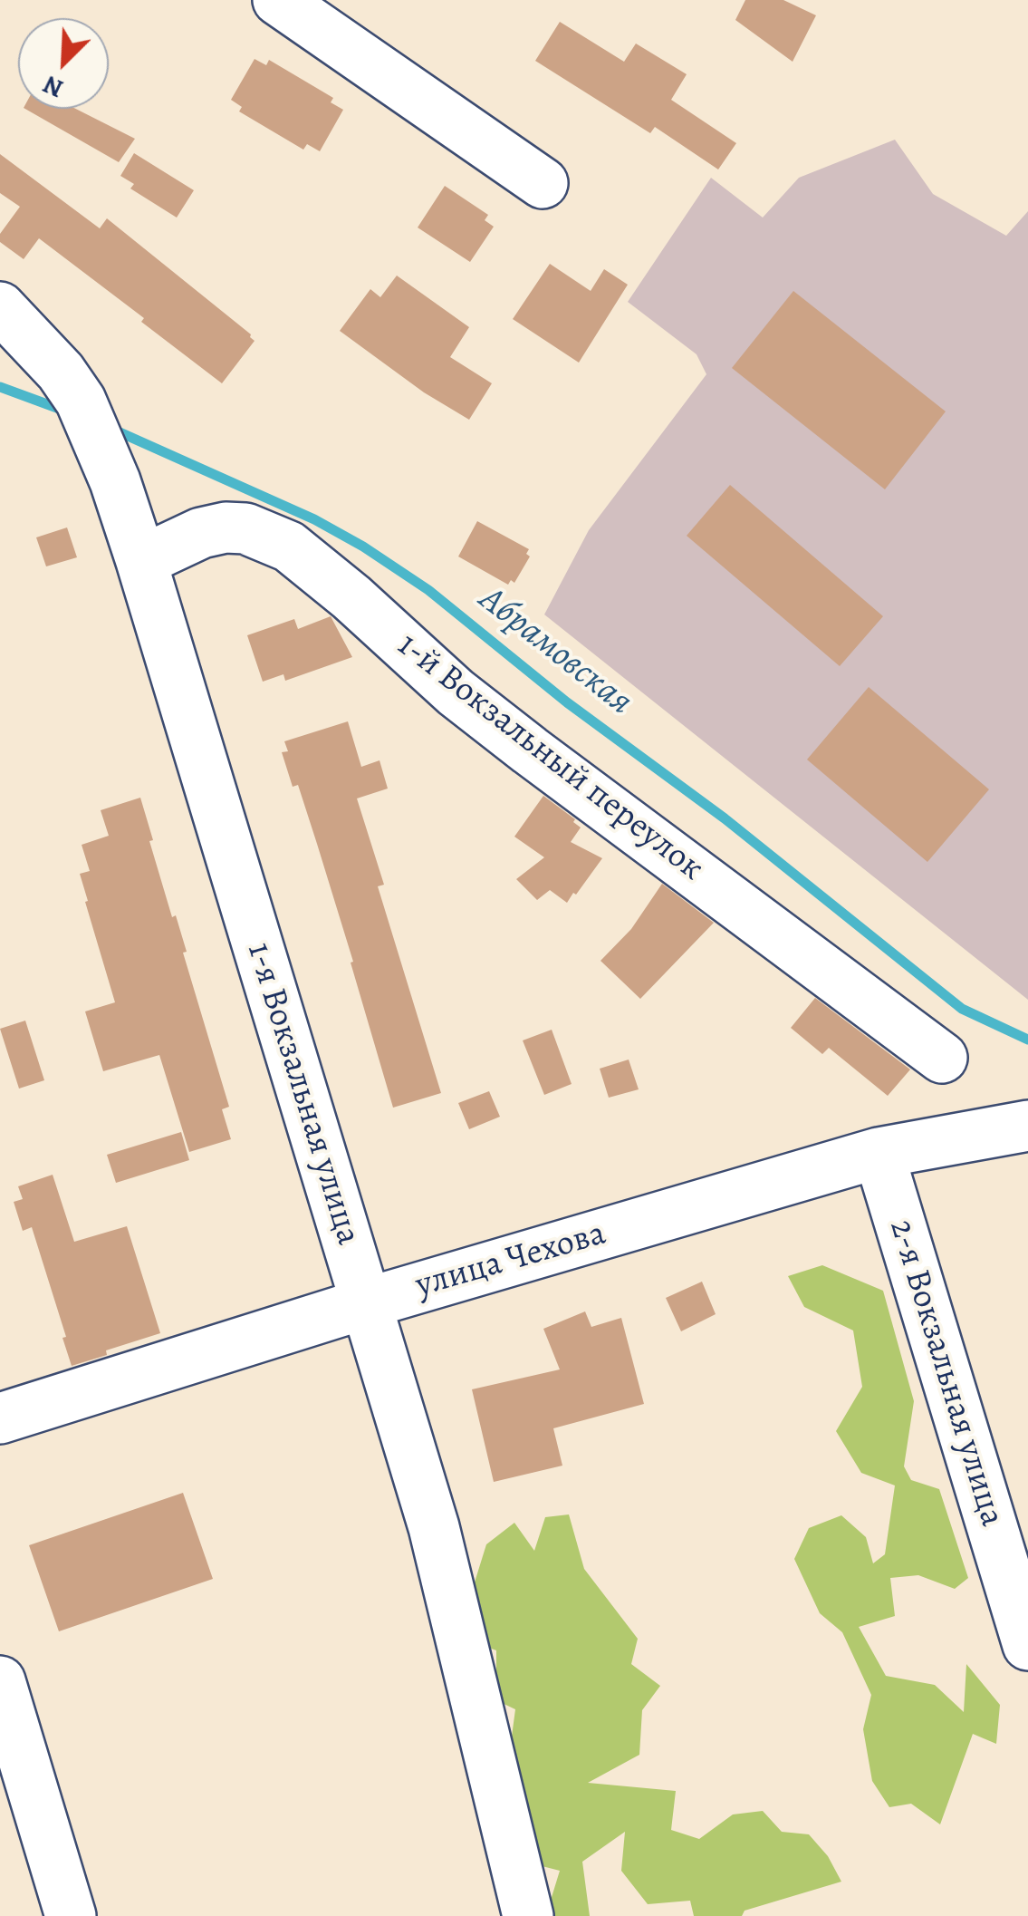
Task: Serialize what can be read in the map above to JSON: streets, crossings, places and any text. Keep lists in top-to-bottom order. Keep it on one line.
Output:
{"streets":{"street":["1-й Вокзальный переулок","1-я Вокзальная улица","улица Чехова","2-я Вокзальная улица"]},"crossings":[["1-й Вокзальный переулок","1-я Вокзальная улица"],["1-я Вокзальная улица","улица Чехова"],["улица Чехова","2-я Вокзальная улица"]],"water":["Абрамовская"],"north":"bottom left"}
